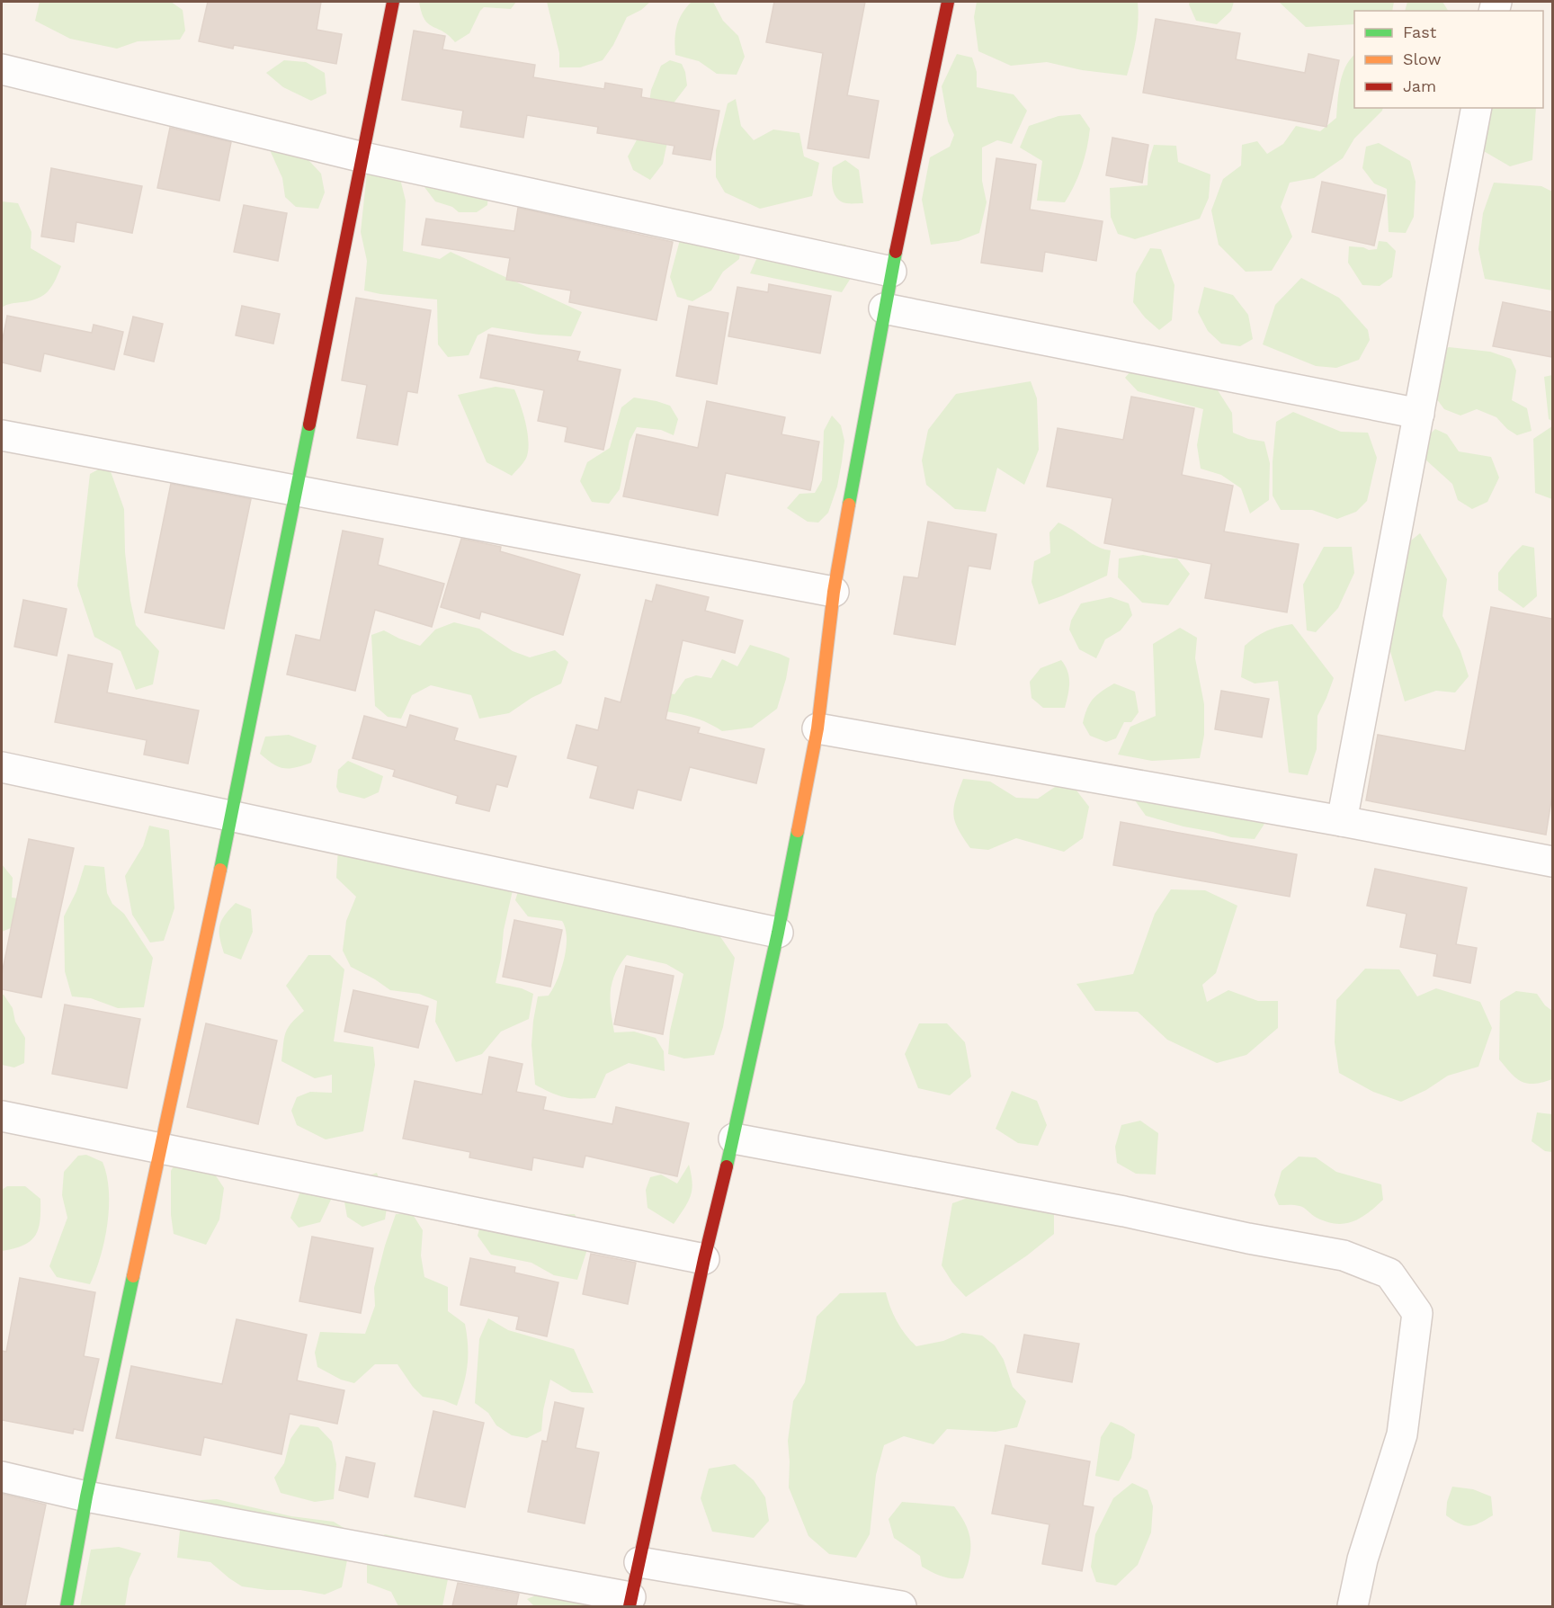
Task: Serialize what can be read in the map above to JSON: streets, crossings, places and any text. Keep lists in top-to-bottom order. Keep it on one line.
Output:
{"legend":["Fast","Slow","Jam"]}
